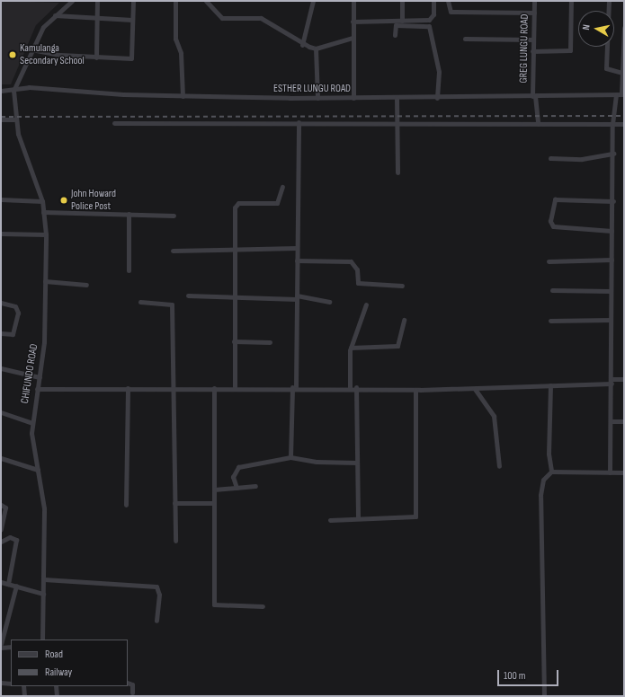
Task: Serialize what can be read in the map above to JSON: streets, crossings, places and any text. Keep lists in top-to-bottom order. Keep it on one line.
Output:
{"streets":{"street":["GREG LUNGU ROAD","ESTHER LUNGU ROAD","CHIFUNDO ROAD"]},"crossings":[["GREG LUNGU ROAD","ESTHER LUNGU ROAD"],["ESTHER LUNGU ROAD","CHIFUNDO ROAD"]],"places":["Kamulanga Secondary School","John Howard Police Post"],"legend":["Road","Railway"],"scale_bar":"100 m","north":"left"}
